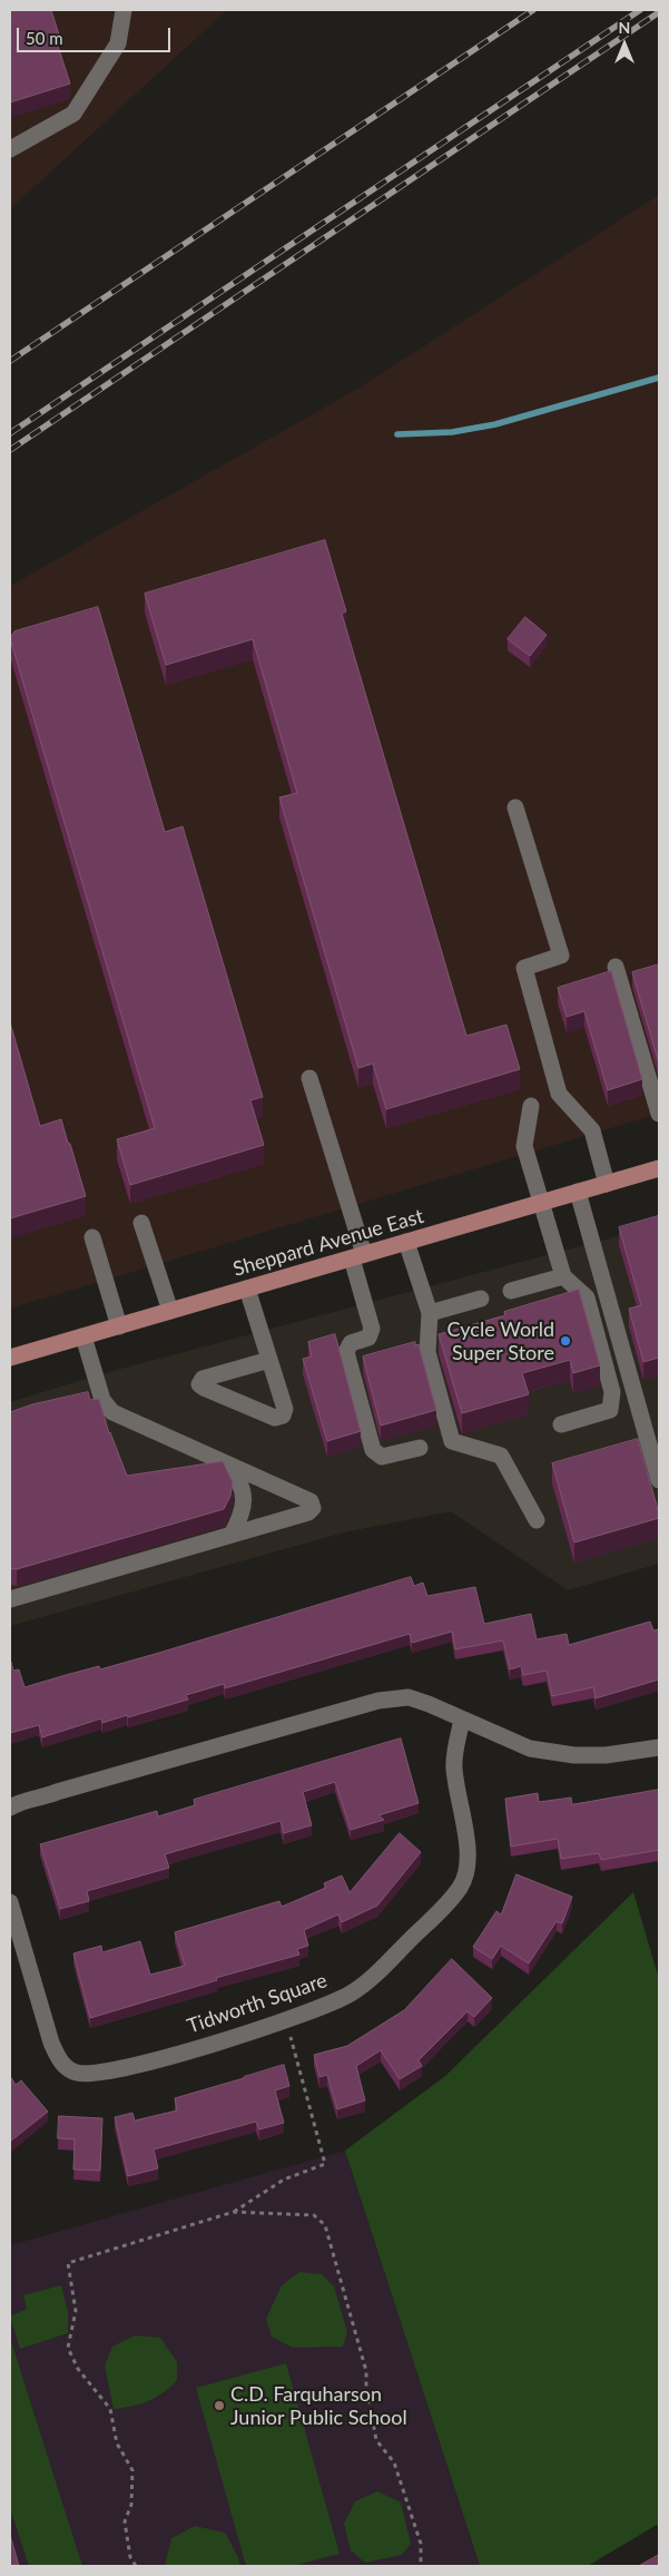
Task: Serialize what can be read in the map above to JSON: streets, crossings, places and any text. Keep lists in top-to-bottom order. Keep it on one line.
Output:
{"streets":{"main road":["Sheppard Avenue East"],"street":["Tidworth Square"]},"places":["Cycle World Super Store","C.D. Farquharson Junior Public School"],"scale_bar":"50 m","north":"top"}
